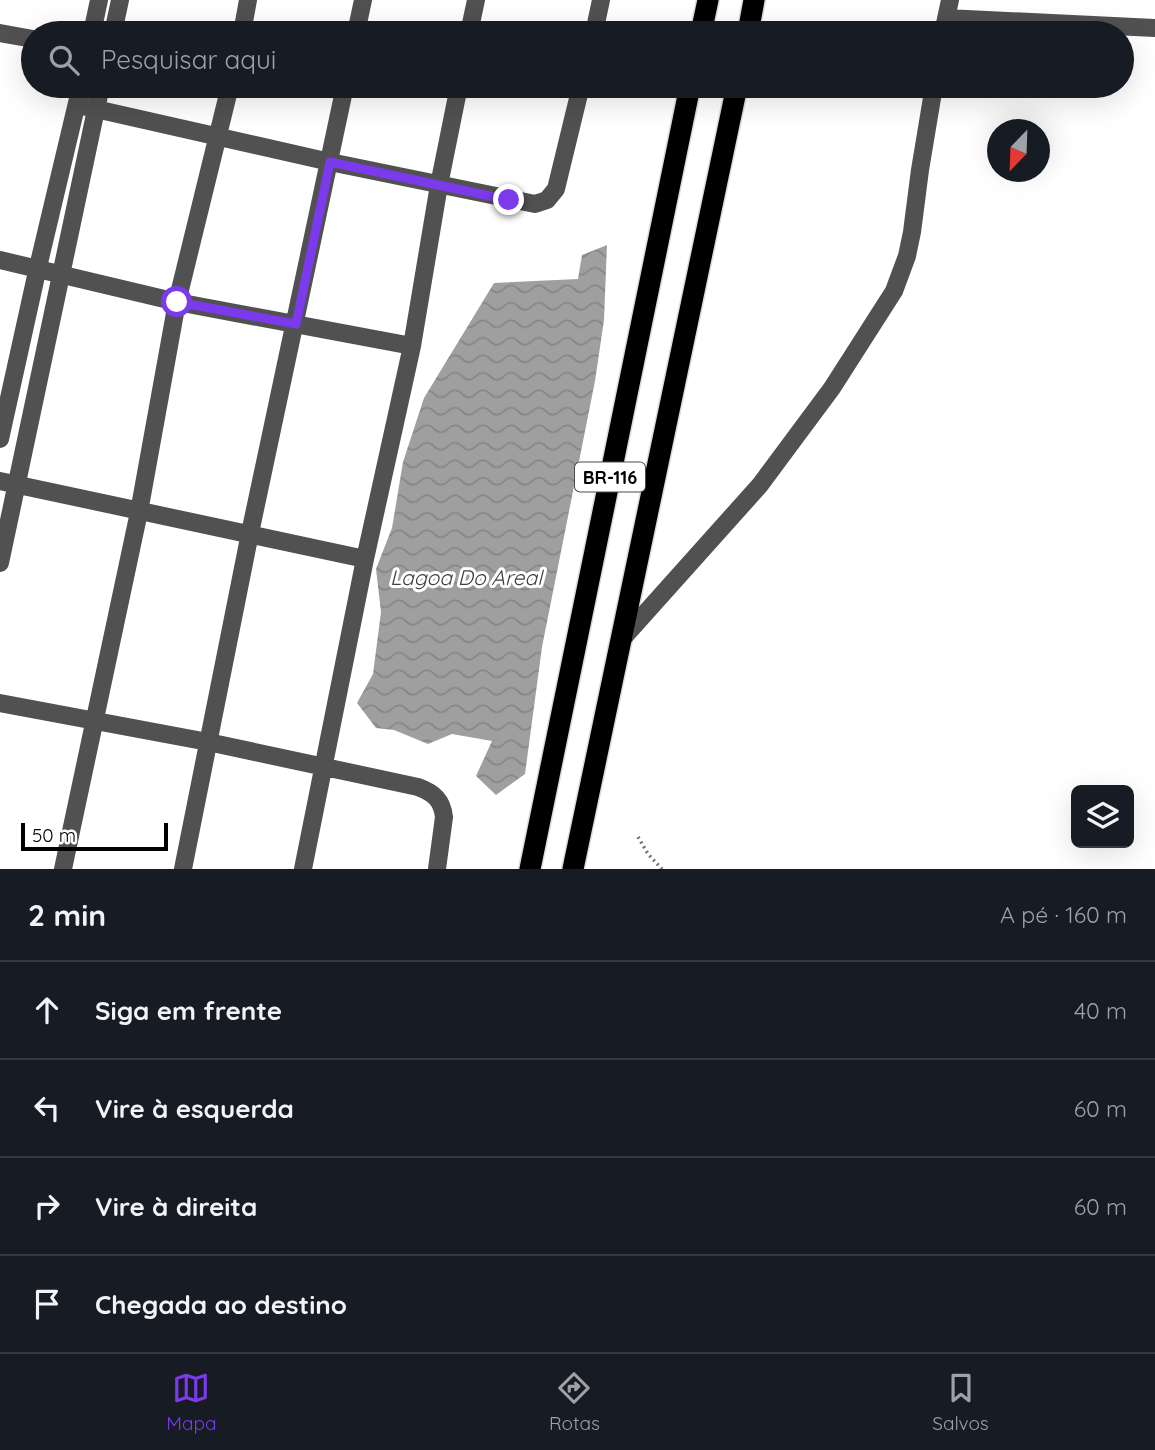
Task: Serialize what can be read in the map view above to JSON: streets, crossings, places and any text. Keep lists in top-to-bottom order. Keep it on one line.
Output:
{"streets":{"highway":["BR-116"]},"water":["Lagoa Do Areal"],"scale_bar":"50 m","north":"bottom left","page":{"search":"Pesquisar aqui","scale":"50 m","heading":["2 min","A pé · 160 m"],"list":[["Siga em frente","40 m"],["Vire à esquerda","60 m"],["Vire à direita","60 m"],"Chegada ao destino"],"nav":["Mapa","Rotas","Salvos"]}}
